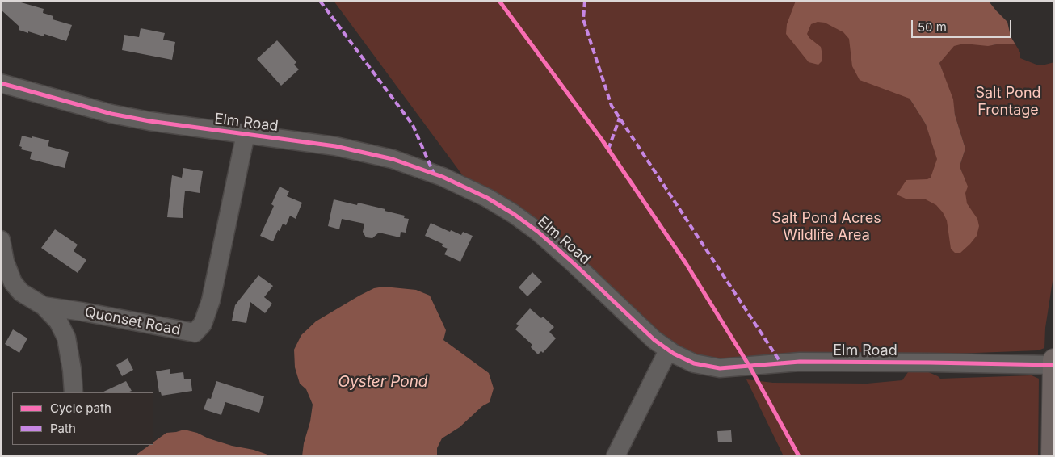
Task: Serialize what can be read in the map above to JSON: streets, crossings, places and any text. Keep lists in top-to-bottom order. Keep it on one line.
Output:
{"streets":{"street":["Elm Road","Quonset Road"]},"crossings":[["Elm Road","Quonset Road"]],"water":["Oyster Pond"],"parks":["Salt Pond Frontage","Salt Pond Acres Wildlife Area"],"legend":["Cycle path","Path"],"scale_bar":"50 m"}
